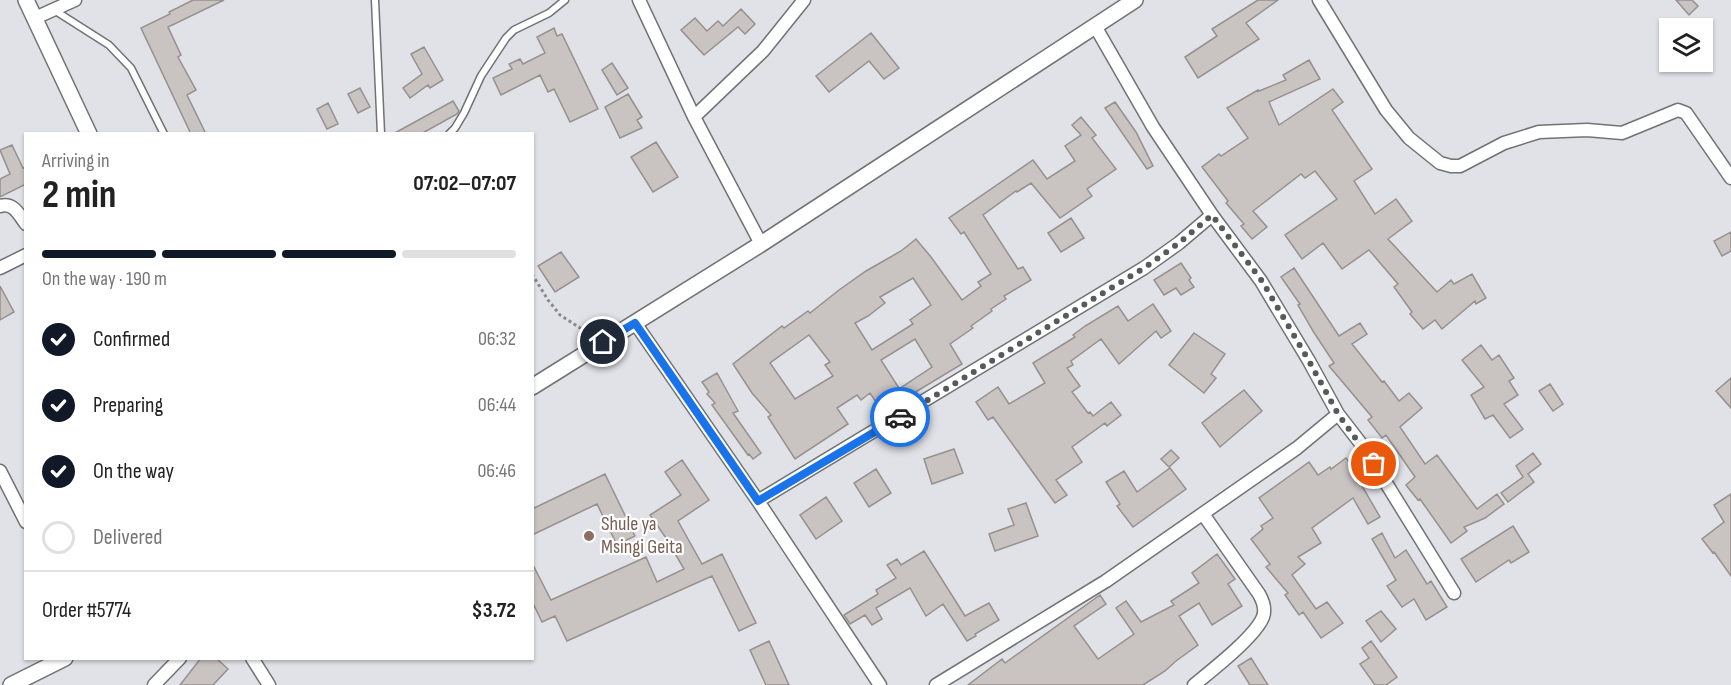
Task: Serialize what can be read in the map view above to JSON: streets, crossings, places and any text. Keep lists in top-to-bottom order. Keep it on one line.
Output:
{"places":["Shule ya Msingi Geita"],"page":{"heading":["2 min","Arriving in","07:02–07:07"],"panel":["Order #5774","$3.72"],"bar":"On the way · 190 m","list":[["Confirmed","06:32"],["Preparing","06:44"],["On the way","06:46"],"Delivered"]}}
